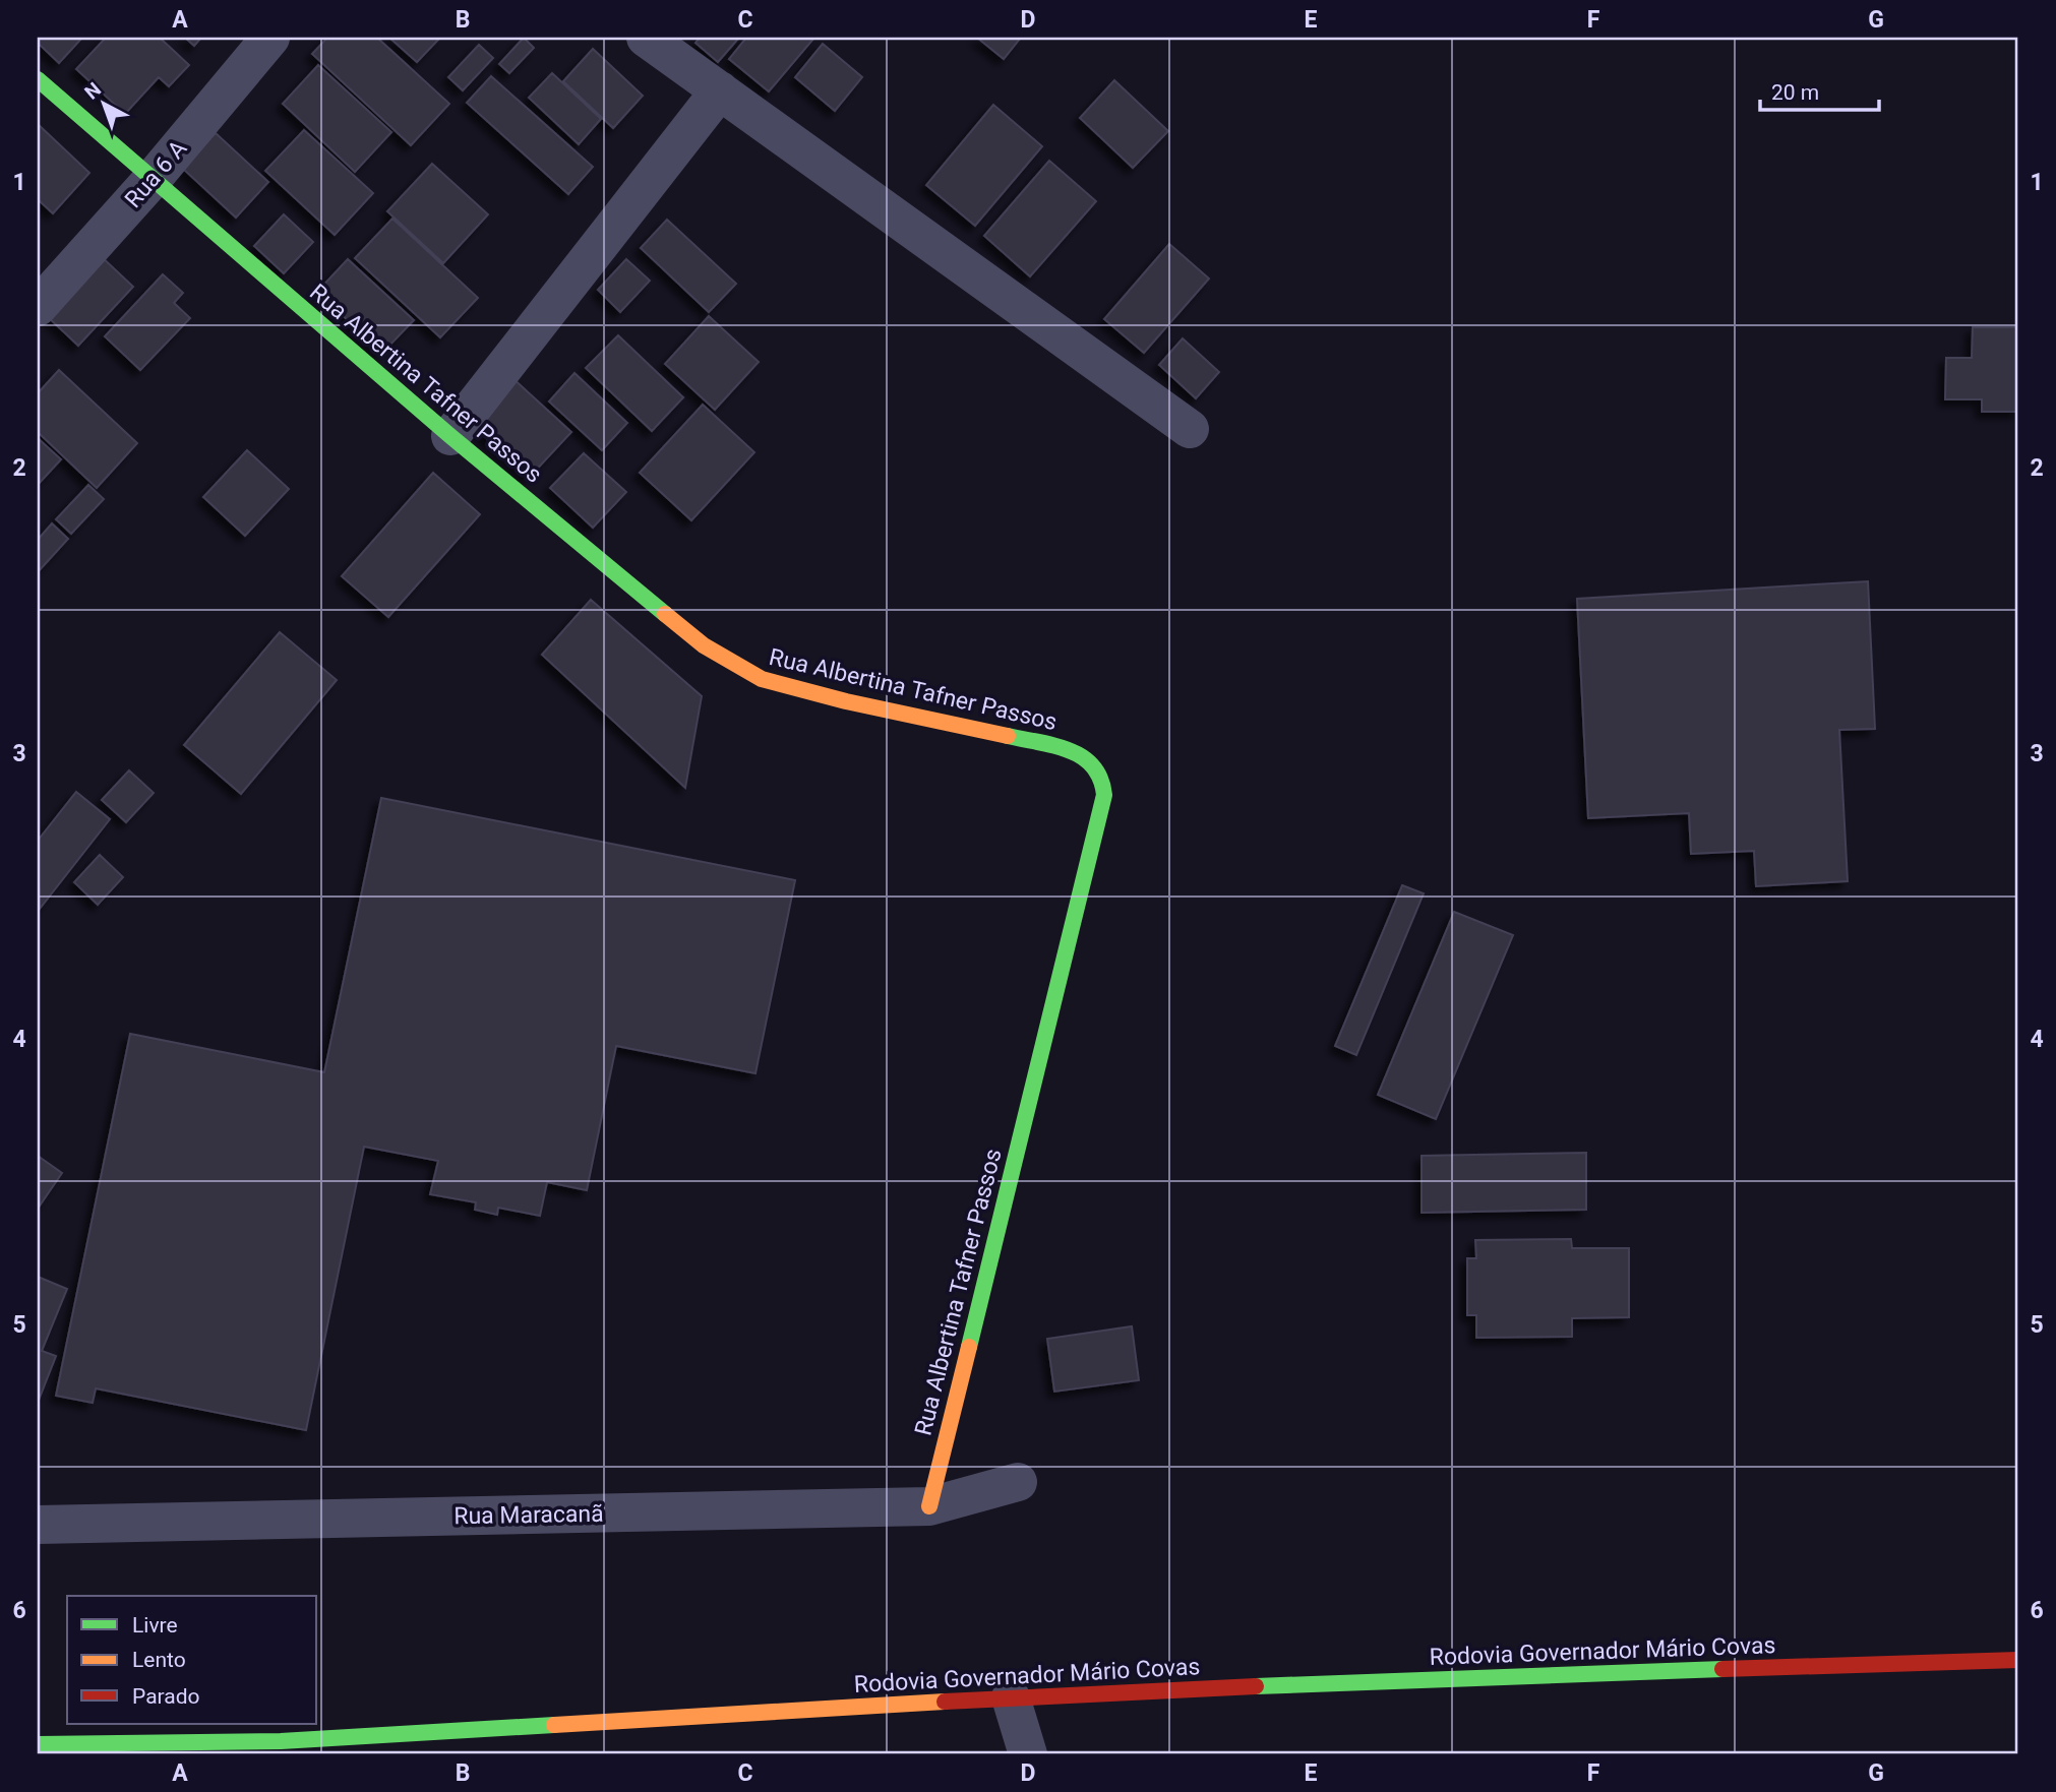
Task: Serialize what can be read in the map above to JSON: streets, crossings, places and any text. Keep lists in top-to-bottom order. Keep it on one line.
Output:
{"streets":{"main road":["Rua Albertina Tafner Passos","Rodovia Governador Mário Covas"],"street":["Rua 6 A","Rua Maracanã"]},"crossings":[["Rua 6 A","Rua Albertina Tafner Passos"],["Rua Albertina Tafner Passos","Rua Maracanã"]],"legend":["Livre","Lento","Parado"],"scale_bar":"20 m","north":"top left","grid":{"columns":["A","B","C","D","E","F","G"],"rows":["1","2","3","4","5","6"]}}
